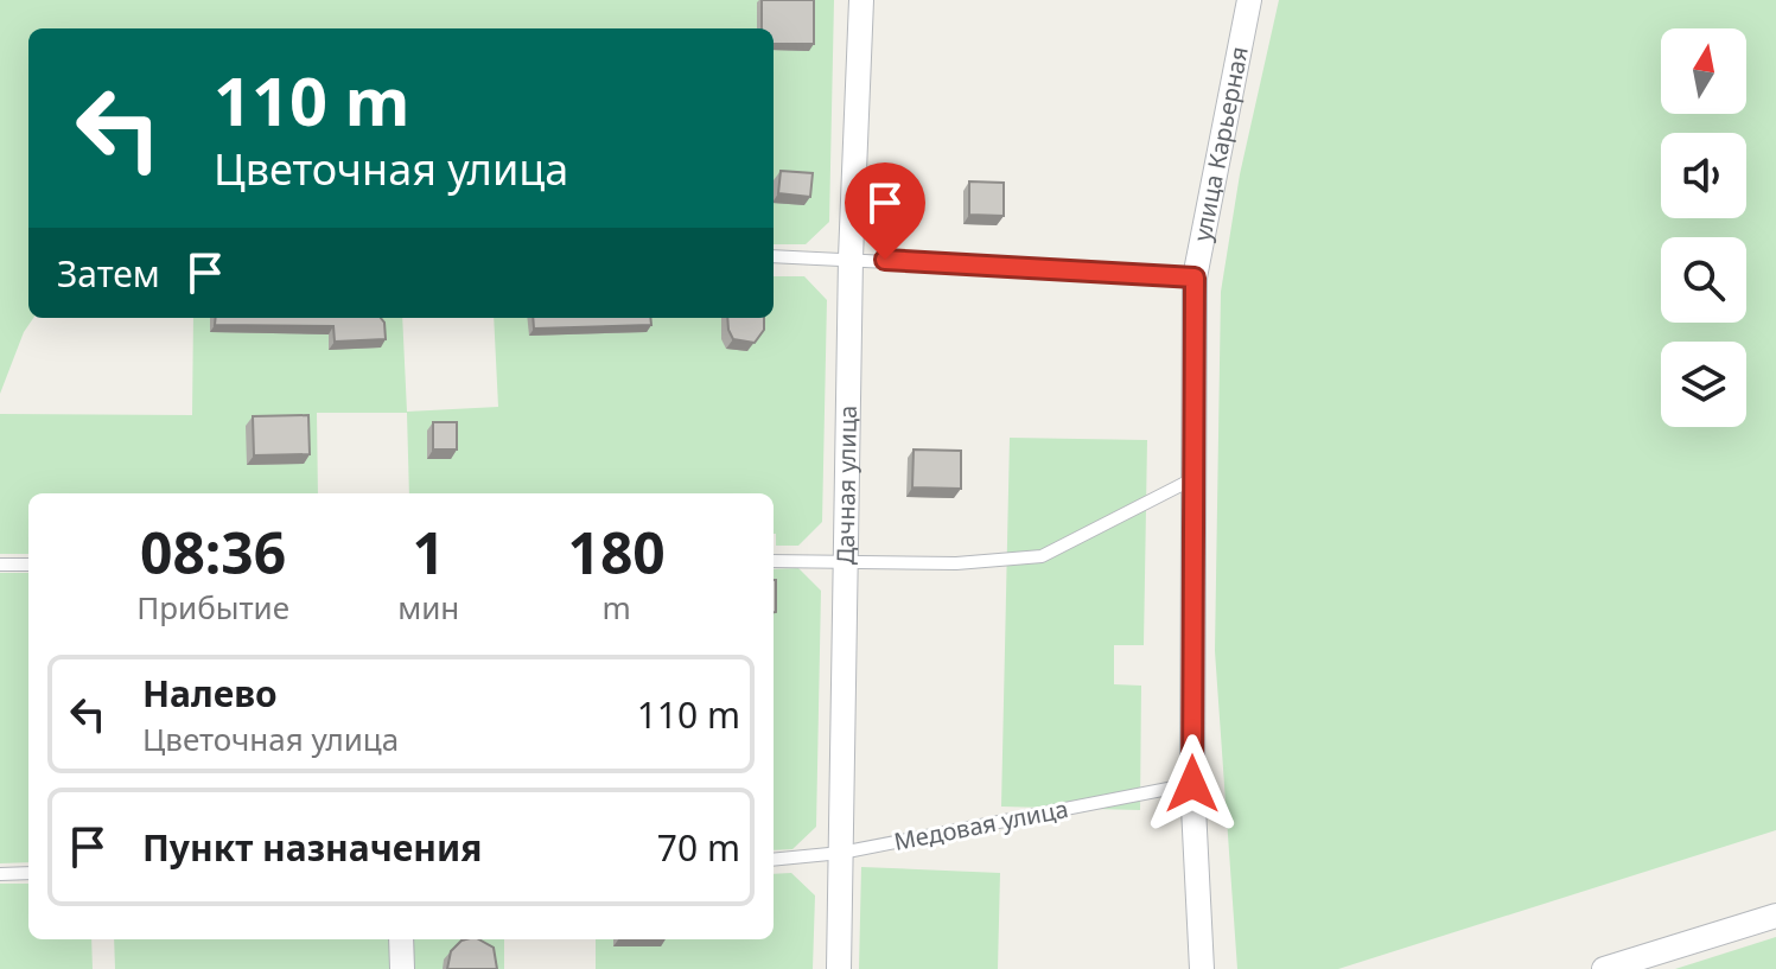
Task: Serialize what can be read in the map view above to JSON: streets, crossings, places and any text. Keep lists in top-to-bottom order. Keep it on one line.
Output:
{"streets":{"street":["улица Карьерная","Дачная улица"],"lane":["Медовая улица"]},"crossings":[["улица Карьерная","Медовая улица"],["Дачная улица","Медовая улица"]],"north":"top","page":{"turn":["110 m","Цветочная улица"],"then":"Затем","eta":["08:36","Прибытие","1","мин","180","m"],"list":[{"name":"Налево","note":"Цветочная улица","value":"110 m"},{"name":"Пункт назначения","value":"70 m"}]}}
